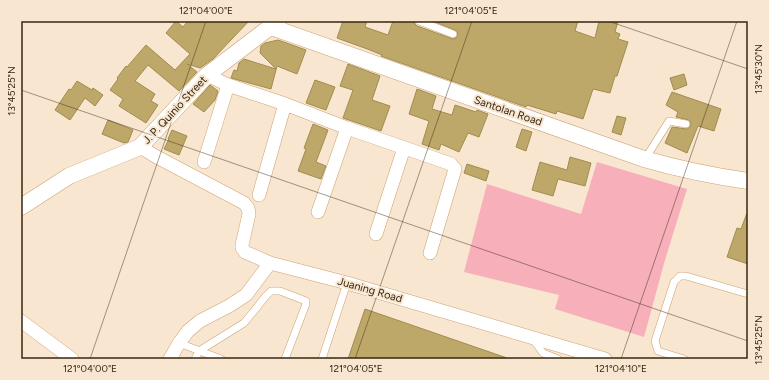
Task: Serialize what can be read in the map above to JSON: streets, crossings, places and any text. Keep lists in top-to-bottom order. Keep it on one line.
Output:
{"streets":{"street":["J. P. Quinio Street","Santolan Road","Juaning Road"]},"crossings":[["J. P. Quinio Street","Santolan Road"],["J. P. Quinio Street","Juaning Road"]],"coordinates":["121°04'00\"E","121°04'05\"E","13°45'30\"N","13°45'25\"N","121°04'10\"E"]}
